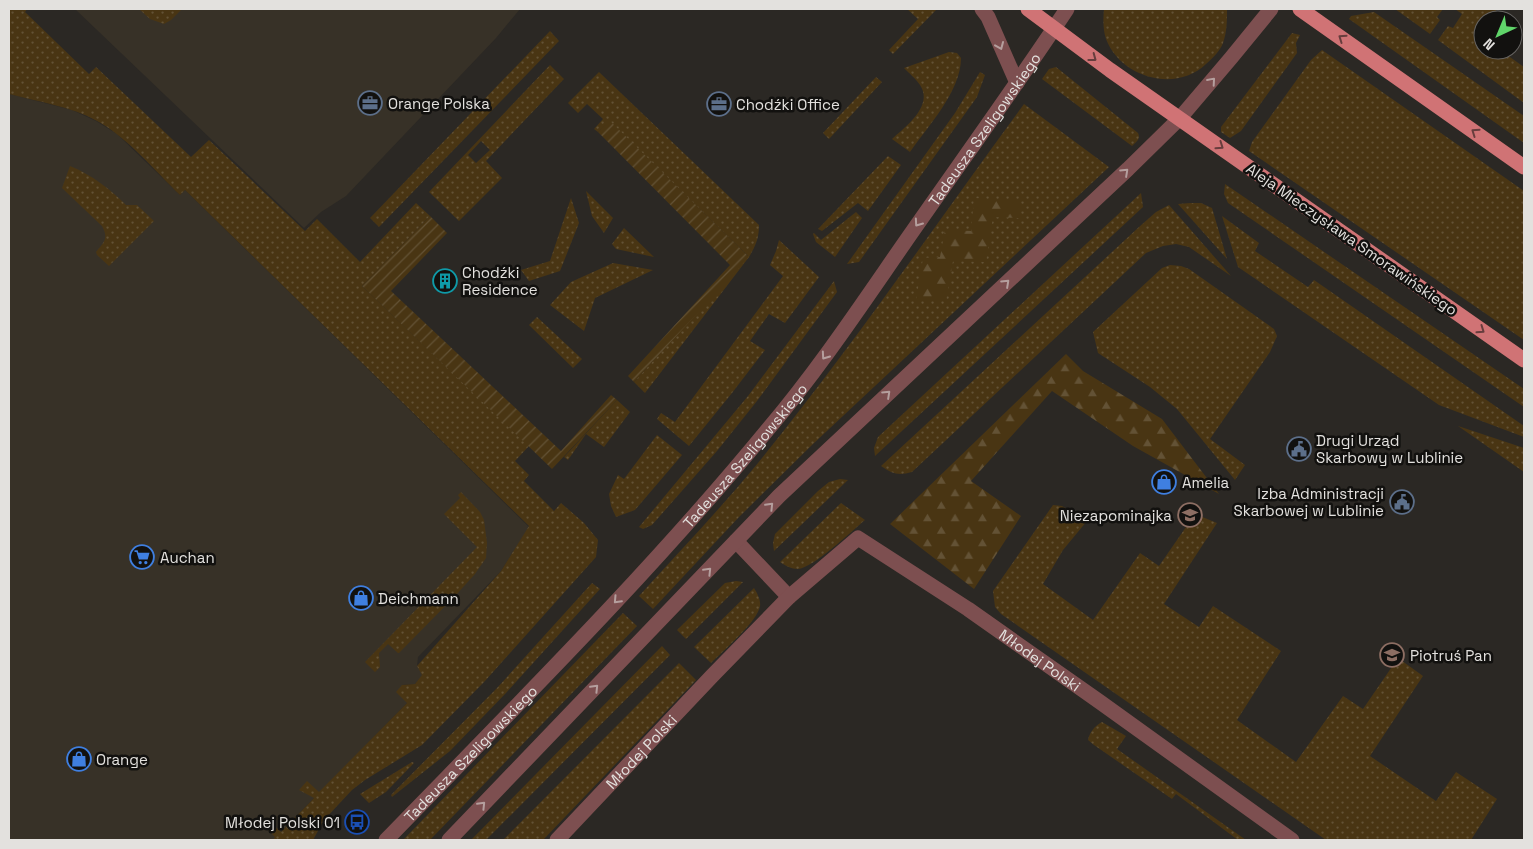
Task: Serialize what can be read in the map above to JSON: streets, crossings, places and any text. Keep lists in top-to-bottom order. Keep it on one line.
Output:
{"streets":{"main road":["Aleja Mieczysława Smorawińskiego"],"street":["Tadeusza Szeligowskiego","Młodej Polski"]},"crossings":[["Tadeusza Szeligowskiego","Aleja Mieczysława Smorawińskiego"]],"one_way":["Aleja Mieczysława Smorawińskiego"],"places":{"office":["Orange Polska","Chodźki Office"],"building":["Chodźki Residence"],"public building":["Drugi Urząd Skarbowy w Lublinie","Izba Administracji Skarbowej w Lublinie"],"shop":["Amelia","Deichmann","Orange"],"school or university":["Niezapominajka","Piotruś Pan"],"supermarket":["Auchan"],"bus stop":["Młodej Polski 01"]},"north":"bottom left"}
